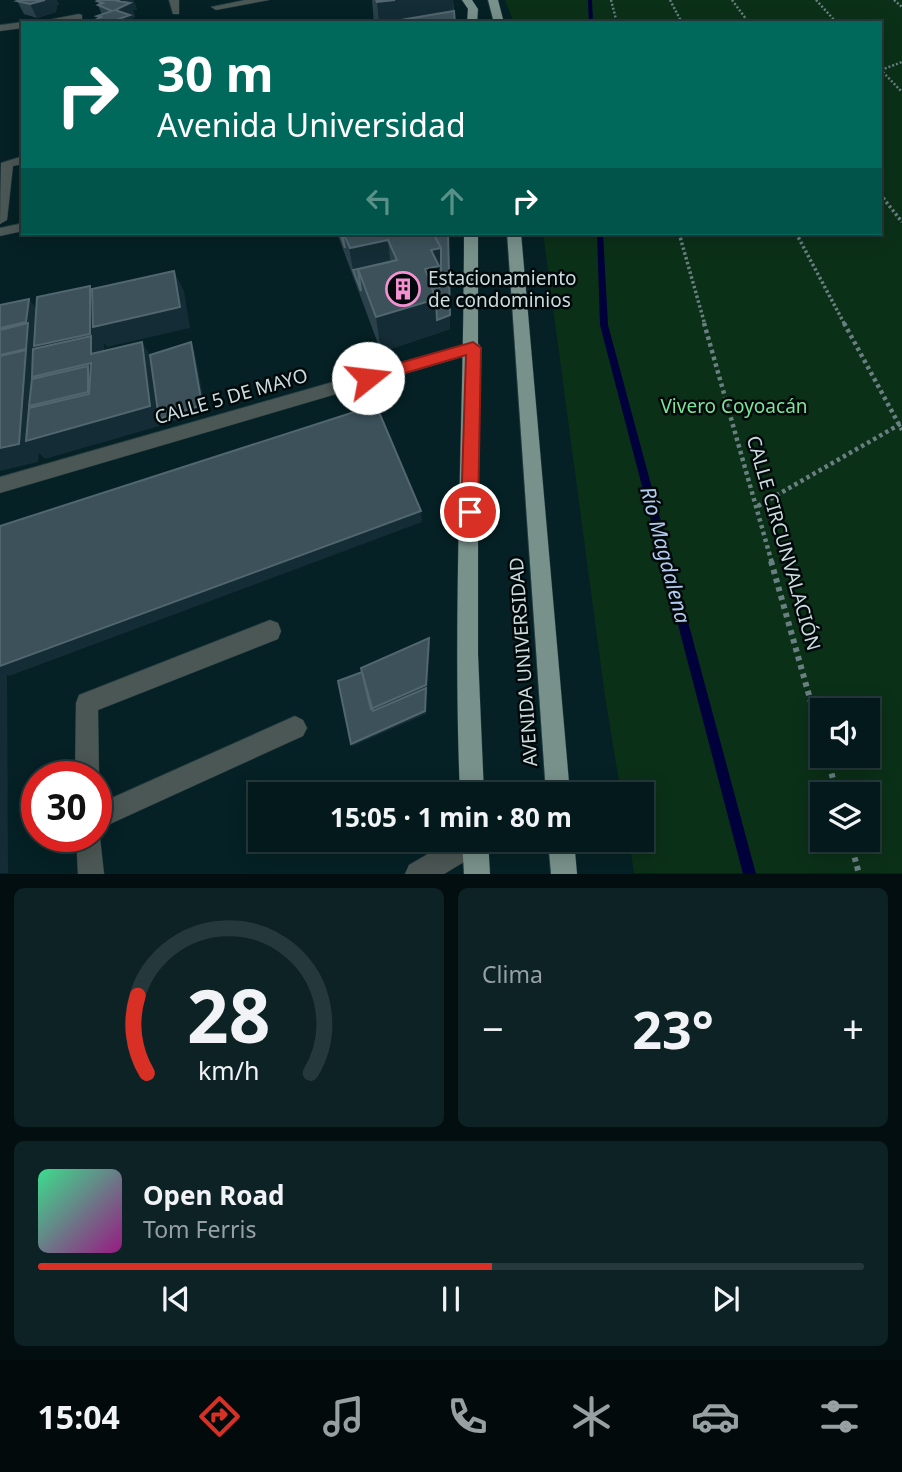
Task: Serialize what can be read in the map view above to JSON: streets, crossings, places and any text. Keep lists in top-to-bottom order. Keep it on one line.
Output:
{"streets":{"main road":["AVENIDA UNIVERSIDAD"],"street":["CALLE 5 DE MAYO"],"path":["CALLE CIRCUNVALACIÓN"]},"water":["Río Magdalena"],"parks":["Vivero Coyoacán"],"places":{"building":["Estacionamiento de condominios"]},"page":{"turn":["30 m","Avenida Universidad"],"limit":"30","trip":"15:05 · 1 min · 80 m","tile":"Clima","heat":["−","23°","+"],"song":["Open Road","Tom Ferris"],"tabs":"15:04","gauge":["28","km/h"]}}
